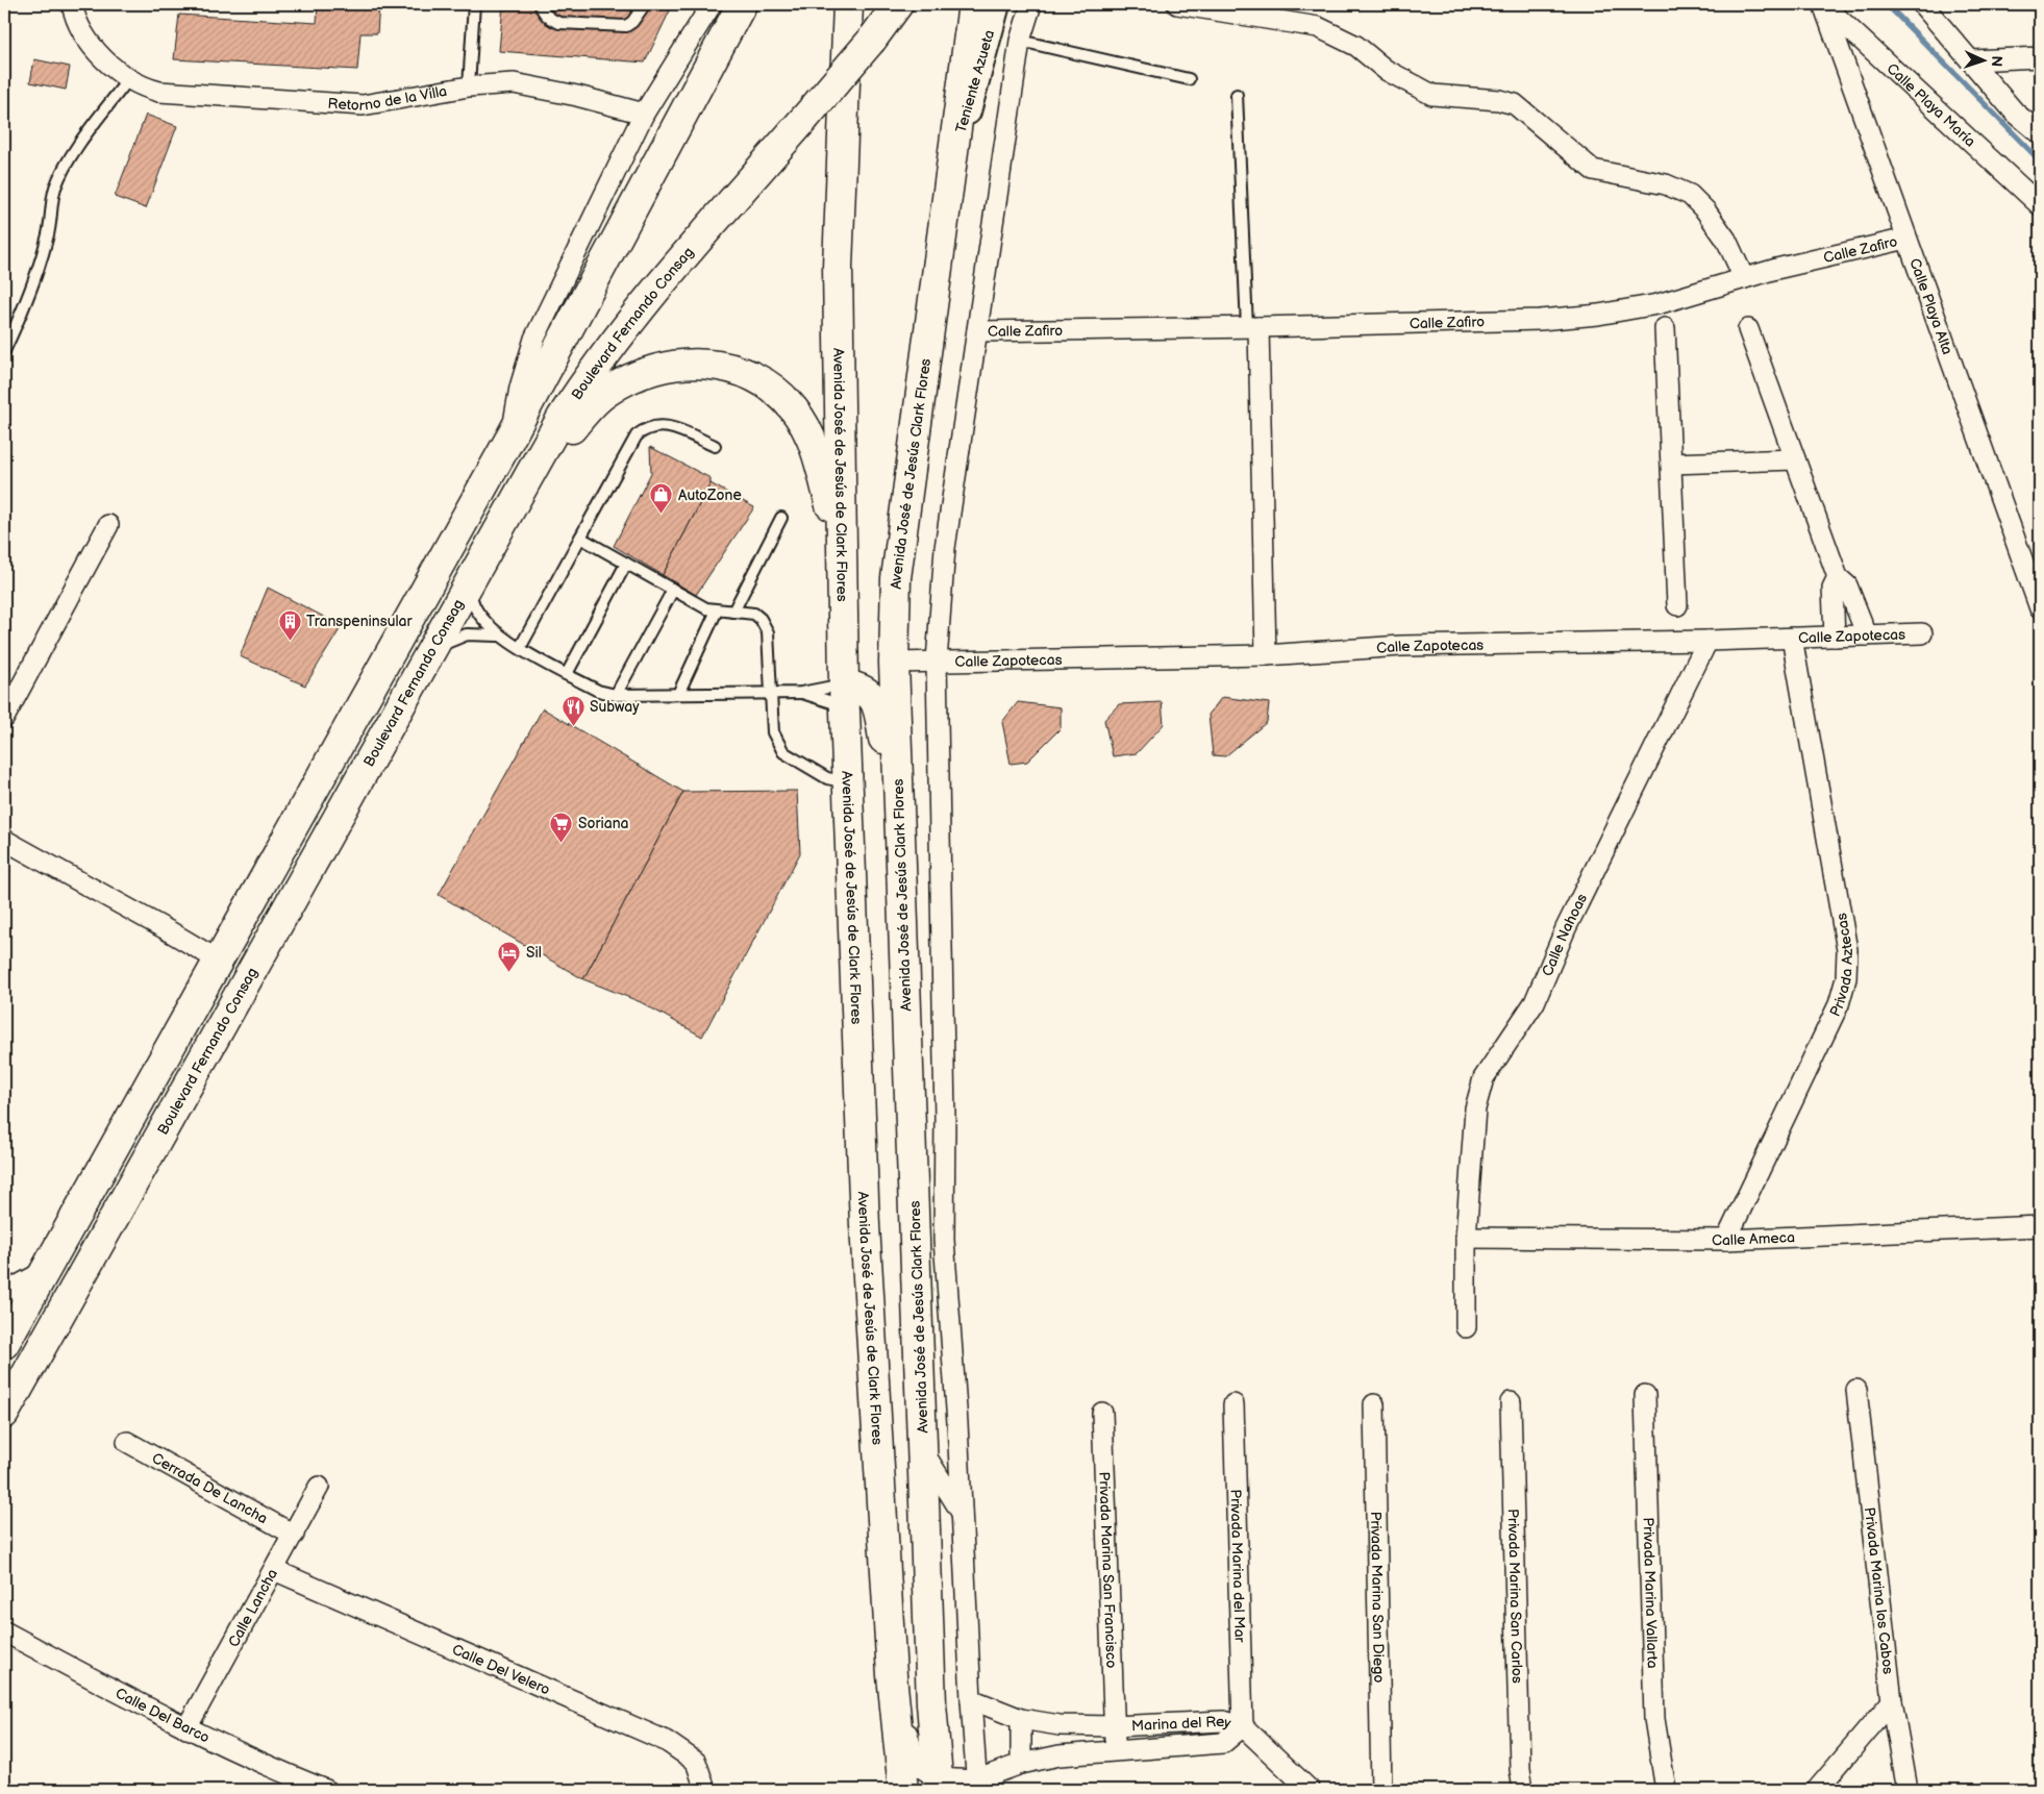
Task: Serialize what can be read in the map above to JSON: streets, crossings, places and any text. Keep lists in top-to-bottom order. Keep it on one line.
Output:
{"streets":{"highway":["Boulevard Fernando Consag","Avenida José de Jesús Clark Flores","Avenida José de Jesús de Clark Flores"],"street":["Teniente Azueta","Retorno de la Villa","Calle Playa María","Calle Zafiro","Calle Playa Alta","Calle Zapotecas","Calle Nahoas","Privada Aztecas","Calle Ameca","Cerrada De Lancha","Privada Marina del Mar","Privada Marina San Francisco","Privada Marina los Cabos","Privada Marina Vallarta","Privada Marina San Carlos","Privada Marina San Diego","Calle Lancha","Calle Del Velero","Calle Del Barco","Marina del Rey"]},"crossings":[["Teniente Azueta","Avenida José de Jesús Clark Flores"],["Calle Playa María","Calle Playa Alta"],["Calle Zafiro","Calle Playa Alta"],["Avenida José de Jesús Clark Flores","Calle Zapotecas"],["Calle Zapotecas","Calle Nahoas"],["Calle Zapotecas","Privada Aztecas"],["Calle Nahoas","Calle Ameca"],["Privada Aztecas","Calle Ameca"],["Cerrada De Lancha","Calle Lancha"],["Privada Marina del Mar","Marina del Rey"],["Privada Marina San Francisco","Marina del Rey"],["Calle Lancha","Calle Del Velero"],["Calle Lancha","Calle Del Barco"]],"places":{"shop":["AutoZone"],"building":["Transpeninsular"],"restaurant":["Subway"],"supermarket":["Soriana"],"hotel":["Sil"]},"north":"right"}
